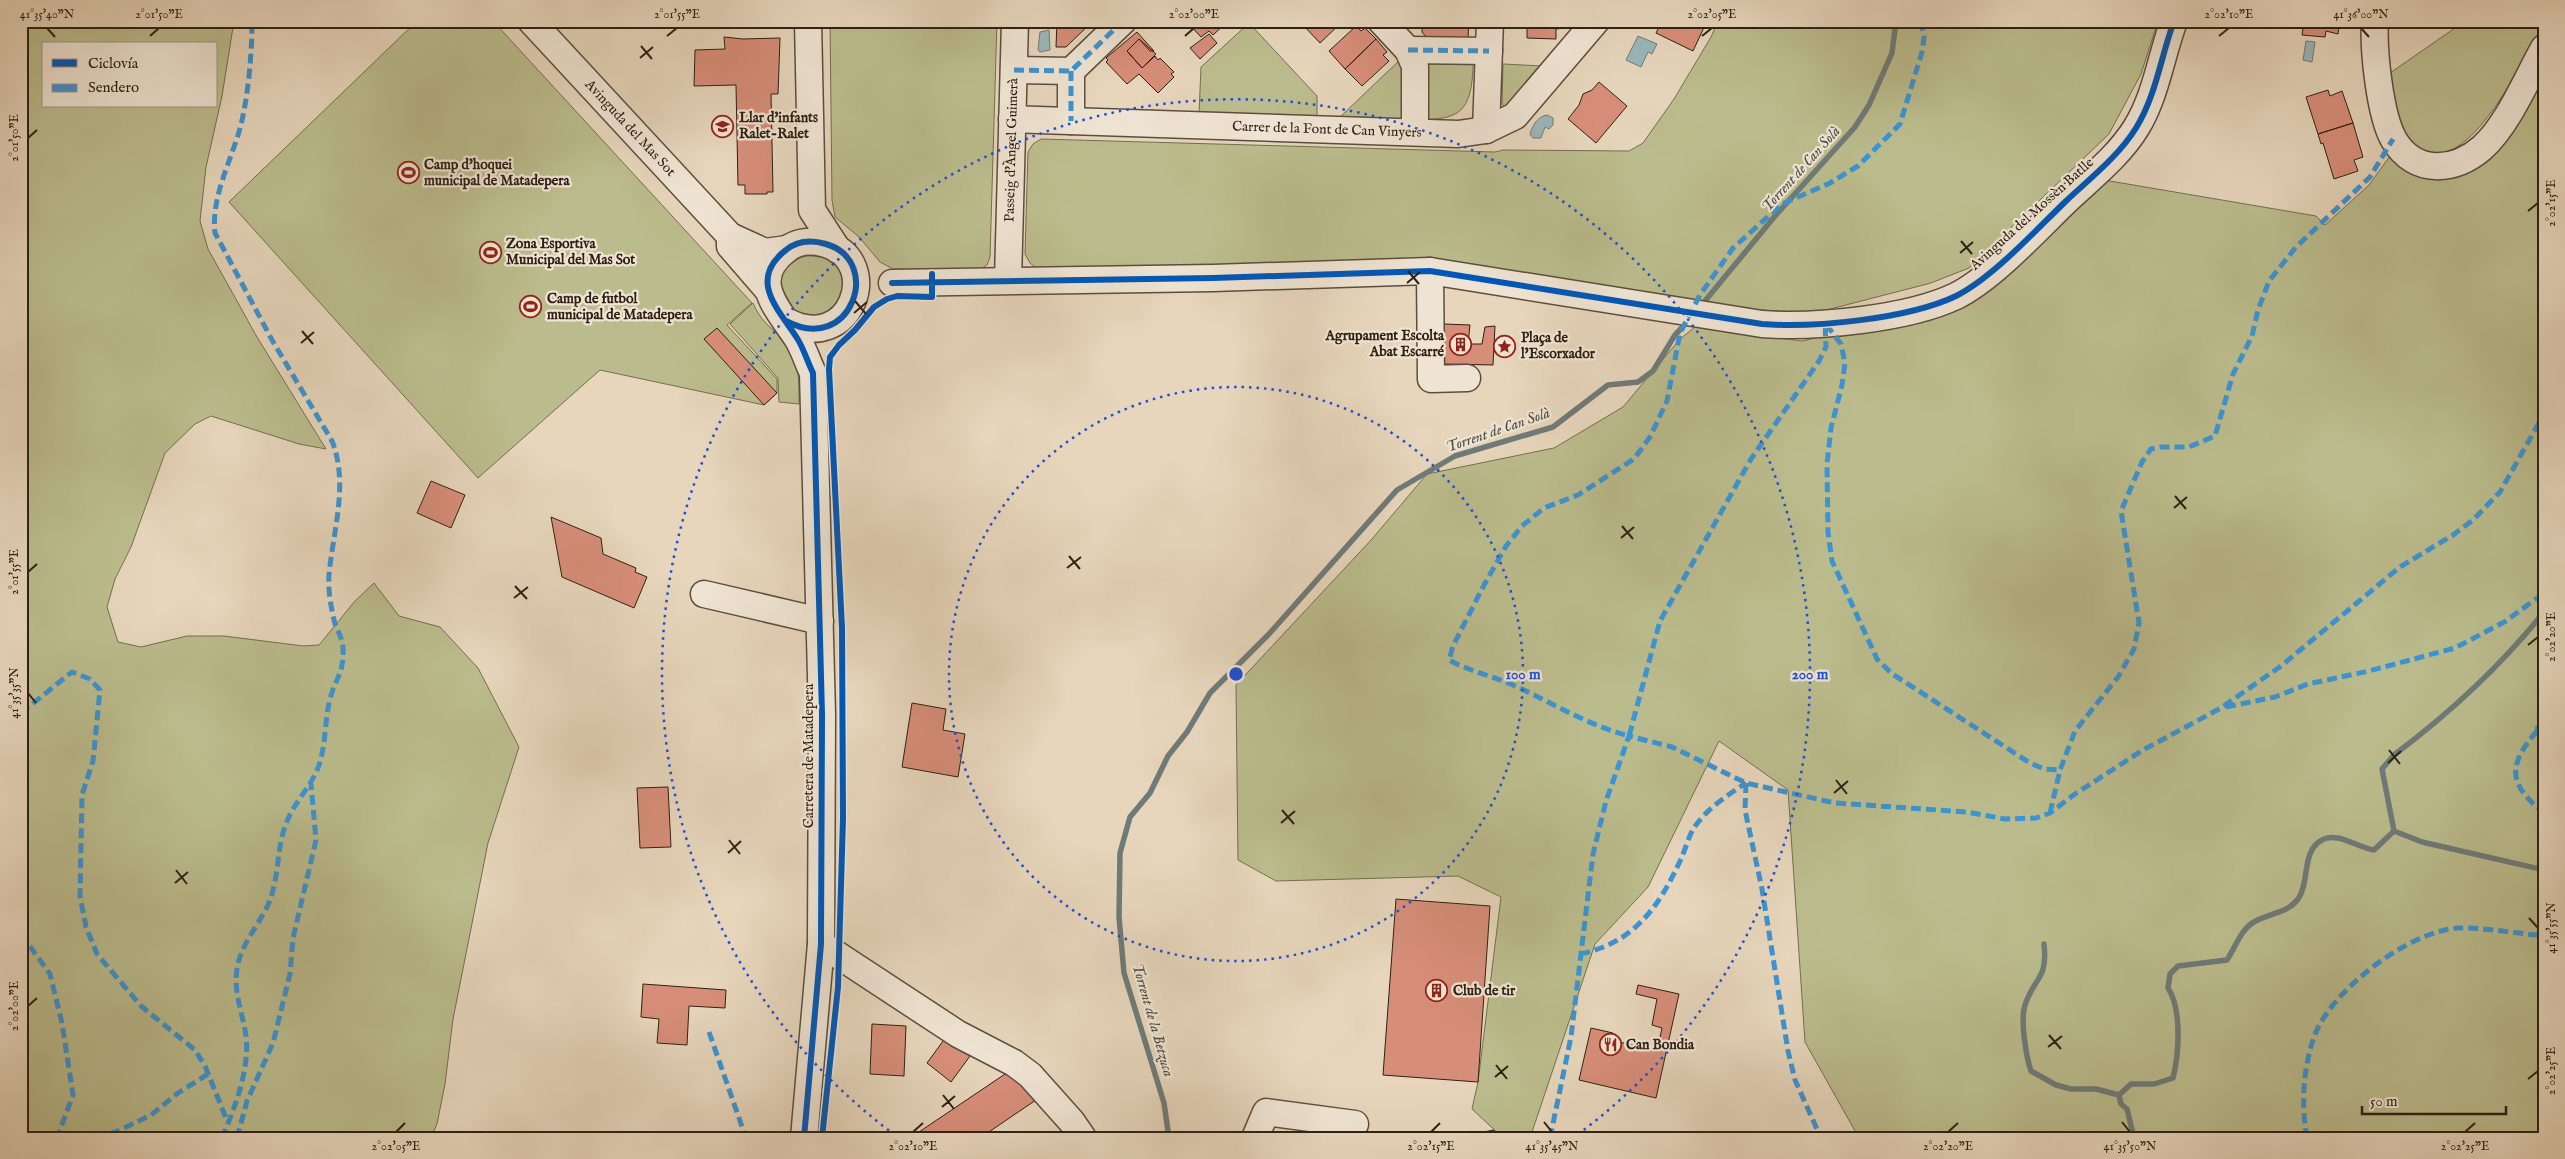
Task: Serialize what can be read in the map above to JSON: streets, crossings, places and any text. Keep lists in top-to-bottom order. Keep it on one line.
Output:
{"streets":{"street":["Avinguda del Mas Sot","Carrer de la Font de Can Vinyers","Passeig d'Àngel Guimerà","Avinguda del Mossèn Batlle","Carretera de Matadepera"]},"crossings":[["Carrer de la Font de Can Vinyers","Passeig d'Àngel Guimerà"],["Passeig d'Àngel Guimerà","Avinguda del Mossèn Batlle"]],"water":["Torrent de Can Solà","Torrent de la Betzuca"],"places":{"school or university":["Llar d'infants Ralet-Ralet"],"sports":["Camp d'hoquei municipal de Matadepera","Zona Esportiva Municipal del Mas Sot","Camp de futbol municipal de Matadepera"],"building":["Agrupament Escolta Abat Escarré","Club de tir"],"place":["Plaça de l'Escorxador"],"restaurant":["Can Bondia"]},"legend":["Ciclovía","Sendero"],"scale_bar":"50 m","coordinates":["41°35'40\"N","2°01'50\"E","2°01'55\"E","2°02'00\"E","2°02'05\"E","2°02'10\"E","41°36'00\"N","2°02'15\"E","2°02'20\"E","41°35'35\"N","41°35'55\"N","2°02'25\"E","41°35'45\"N","41°35'50\"N"],"rings":["100 m","200 m"]}
